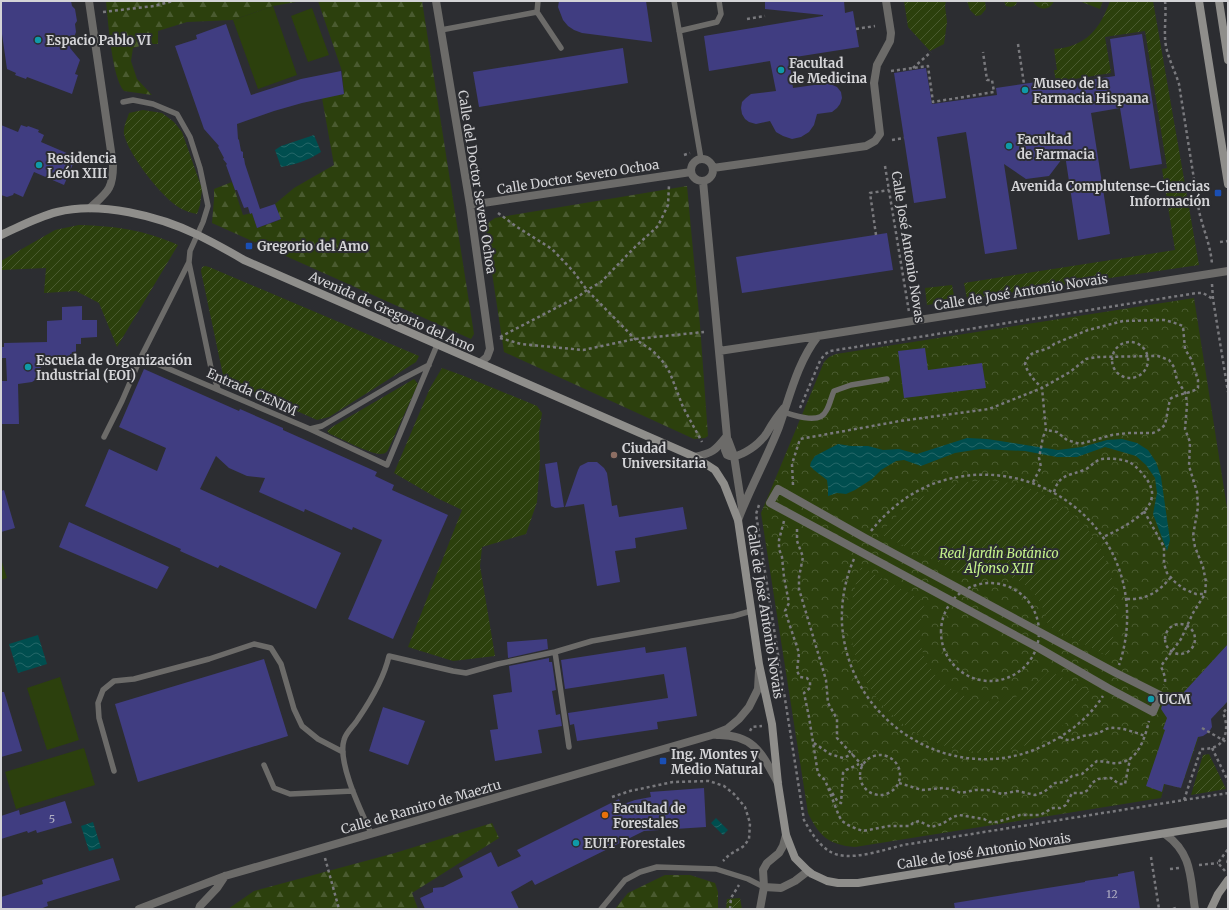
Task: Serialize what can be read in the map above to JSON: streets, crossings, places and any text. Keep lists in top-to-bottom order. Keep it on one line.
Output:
{"streets":{"street":["Calle Doctor Severo Ochoa","Calle del Doctor Severo Ochoa","Calle de José Antonio Novais","Avenida de Gregorio del Amo","Calle de Ramiro de Maeztu"],"lane":["Entrada CENIM"],"path":["Calle José Antonio Novas"]},"crossings":[["Calle Doctor Severo Ochoa","Calle del Doctor Severo Ochoa"],["Calle del Doctor Severo Ochoa","Avenida de Gregorio del Amo"],["Calle José Antonio Novas","Calle de José Antonio Novais"],["Calle de José Antonio Novais","Avenida de Gregorio del Amo"],["Calle de José Antonio Novais","Calle de Ramiro de Maeztu"],["Avenida de Gregorio del Amo","Entrada CENIM"]],"parks":["Real Jardín Botánico Alfonso XIII"],"places":{"other":["Espacio Pablo VI","Facultad de Medicina","Museo de la Farmacia Hispana","Facultad de Farmacia","Residencia León XIII","Escuela de Organización Industrial (EOI)","Ciudad Universitaria","UCM","Facultad de Forestales","EUIT Forestales"],"transit":["Avenida Complutense-Ciencias Información","Gregorio del Amo","Ing. Montes y Medio Natural"]},"house_numbers":["5","12"]}
